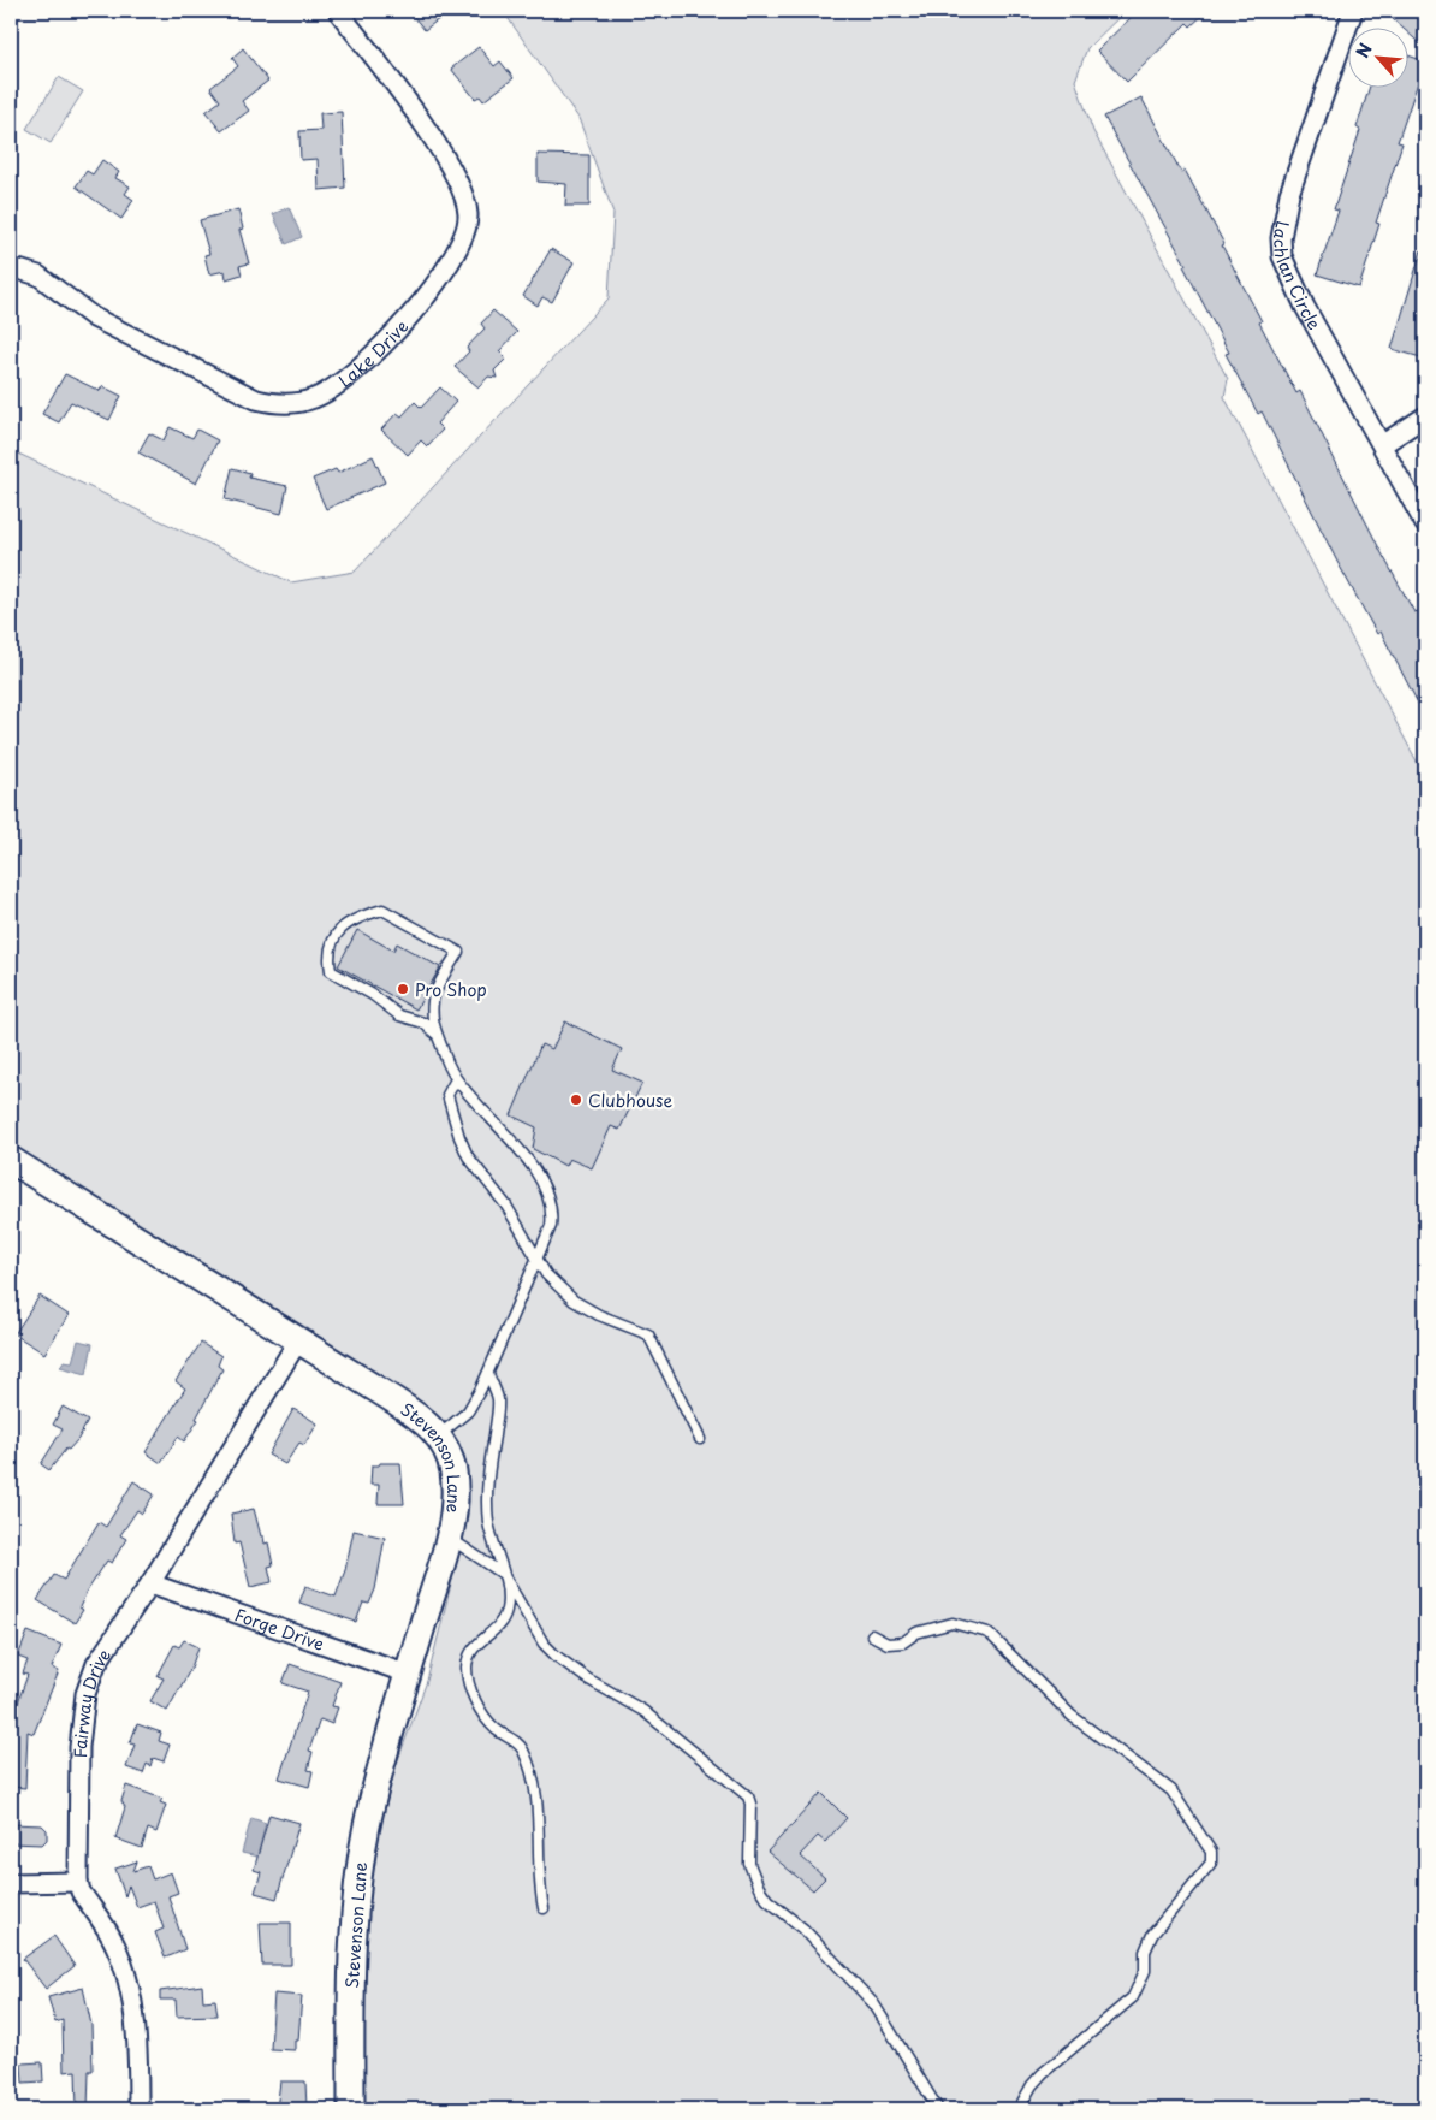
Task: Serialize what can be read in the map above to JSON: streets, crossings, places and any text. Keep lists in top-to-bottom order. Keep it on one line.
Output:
{"streets":{"street":["Lachlan Circle","Lake Drive","Stevenson Lane","Forge Drive","Fairway Drive"]},"crossings":[["Stevenson Lane","Forge Drive"],["Stevenson Lane","Fairway Drive"],["Forge Drive","Fairway Drive"]],"places":["Pro Shop","Clubhouse"],"north":"top left"}
